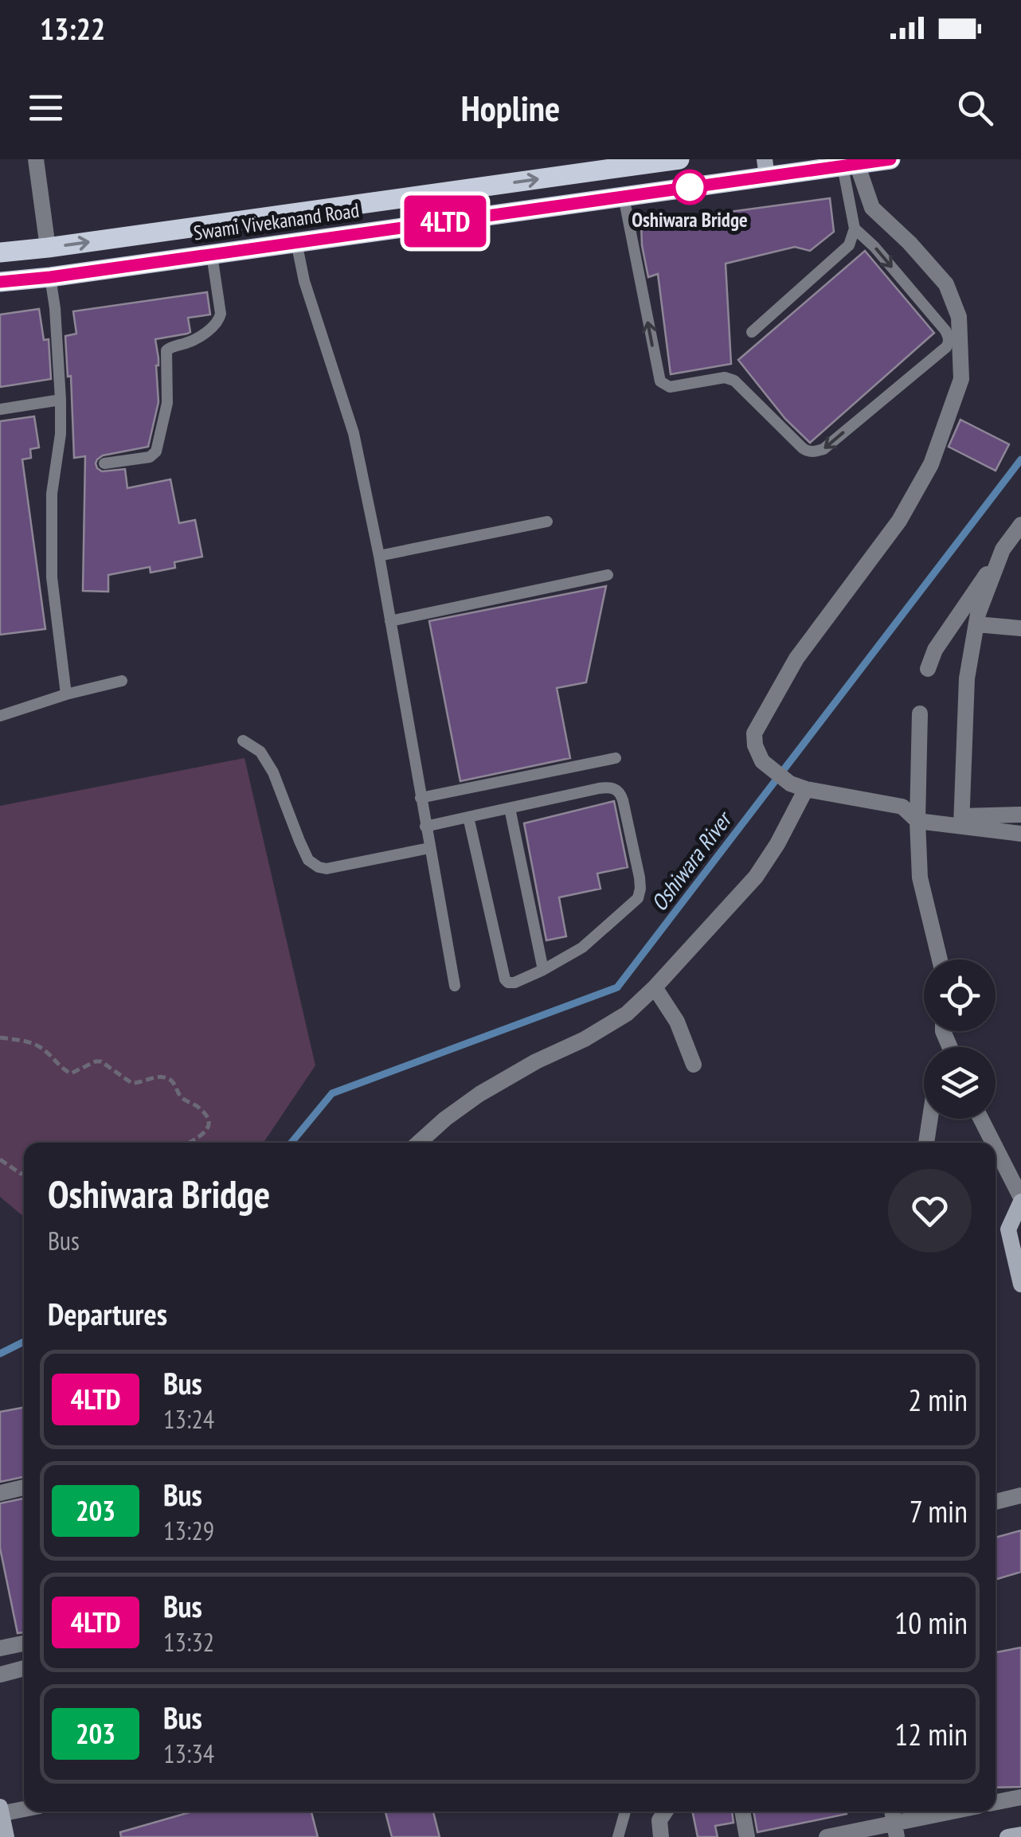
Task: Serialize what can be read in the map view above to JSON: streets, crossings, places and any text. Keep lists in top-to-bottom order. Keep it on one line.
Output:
{"streets":{"main road":["Swami Vivekanand Road"]},"water":["Oshiwara River"],"places":["Oshiwara Bridge"],"lines":["bus line 4LTD"],"page":{"status":"13:22","header":"Hopline","on_map":"4LTD","heading":[["Oshiwara Bridge","Bus"],"Departures"],"list":[{"mark":"4LTD","name":"Bus","note":"13:24","value":"2 min"},{"mark":"203","name":"Bus","note":"13:29","value":"7 min"},{"mark":"4LTD","name":"Bus","note":"13:32","value":"10 min"},{"mark":"203","name":"Bus","note":"13:34","value":"12 min"}]}}
